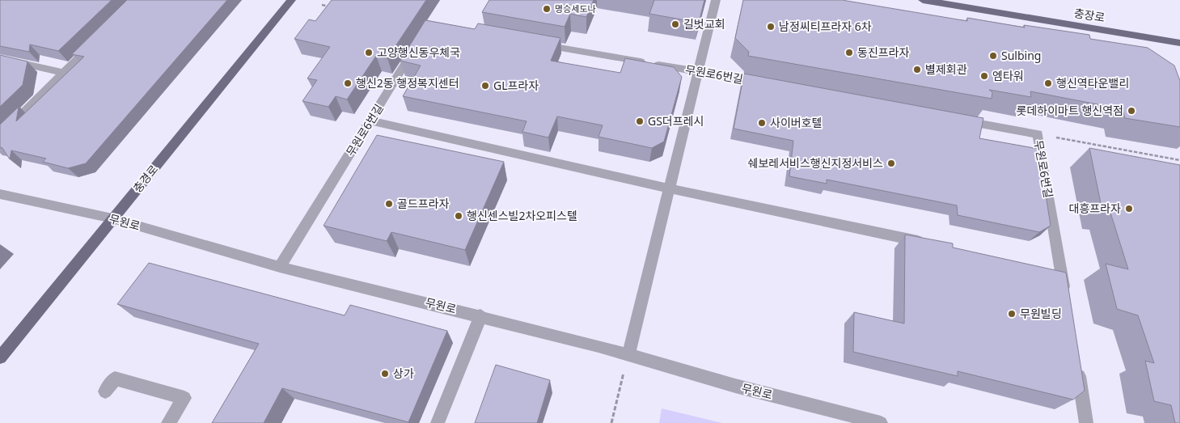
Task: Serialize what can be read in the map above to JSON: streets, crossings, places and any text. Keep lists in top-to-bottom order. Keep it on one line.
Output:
{"streets":{"main road":["충장로","충경로"],"street":["무원로6번길","무원로"]},"crossings":[["무원로6번길","무원로"],["충경로","무원로"]],"places":["명승세도나","길벗교회","남정씨티프라자 6차","고양행신동우체국","동진프라자","Sulbing","별제회관","엠타워","행신2동 행정복지센터","행신역타운밸리","GL프라자","롯데하이마트 행신역점","GS더프레시","사이버호텔","쉐보레서비스행신지정서비스","골드프라자","대흥프라자","행신센스빌2차오피스텔","무원빌딩","상가"]}
